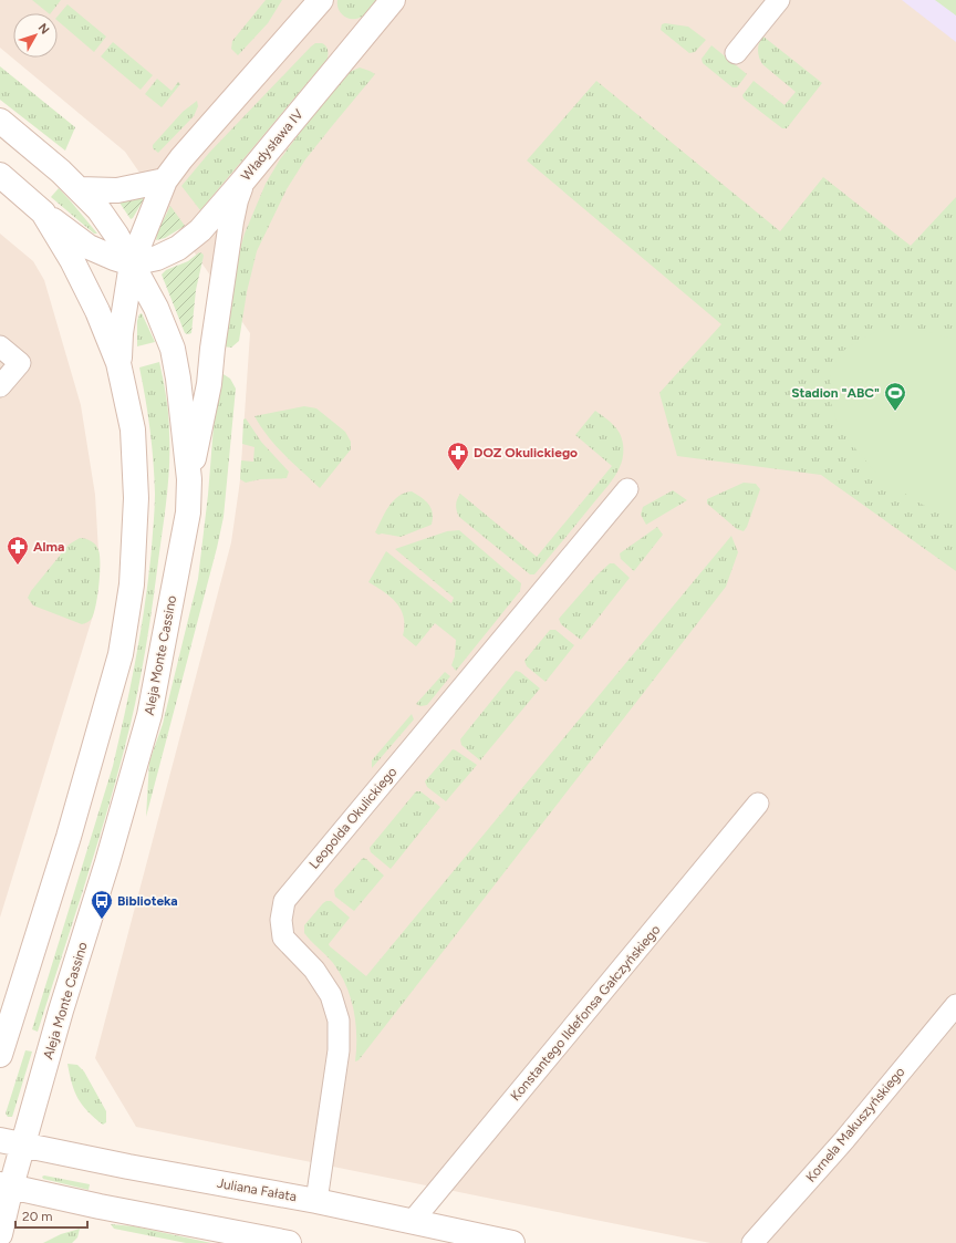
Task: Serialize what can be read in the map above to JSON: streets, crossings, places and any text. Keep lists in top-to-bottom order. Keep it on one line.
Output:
{"streets":{"street":["Władysława IV","Aleja Monte Cassino","Leopolda Okulickiego","Konstantego Ildefonsa Gałczyńskiego","Kornela Makuszyńskiego","Juliana Fałata"]},"crossings":[["Władysława IV","Aleja Monte Cassino"],["Aleja Monte Cassino","Juliana Fałata"],["Leopolda Okulickiego","Juliana Fałata"],["Konstantego Ildefonsa Gałczyńskiego","Juliana Fałata"]],"places":{"sports":["Stadion \"ABC\""],"pharmacy":["DOZ Okulickiego","Alma"],"bus stop":["Biblioteka"]},"scale_bar":"20 m","north":"top right"}
